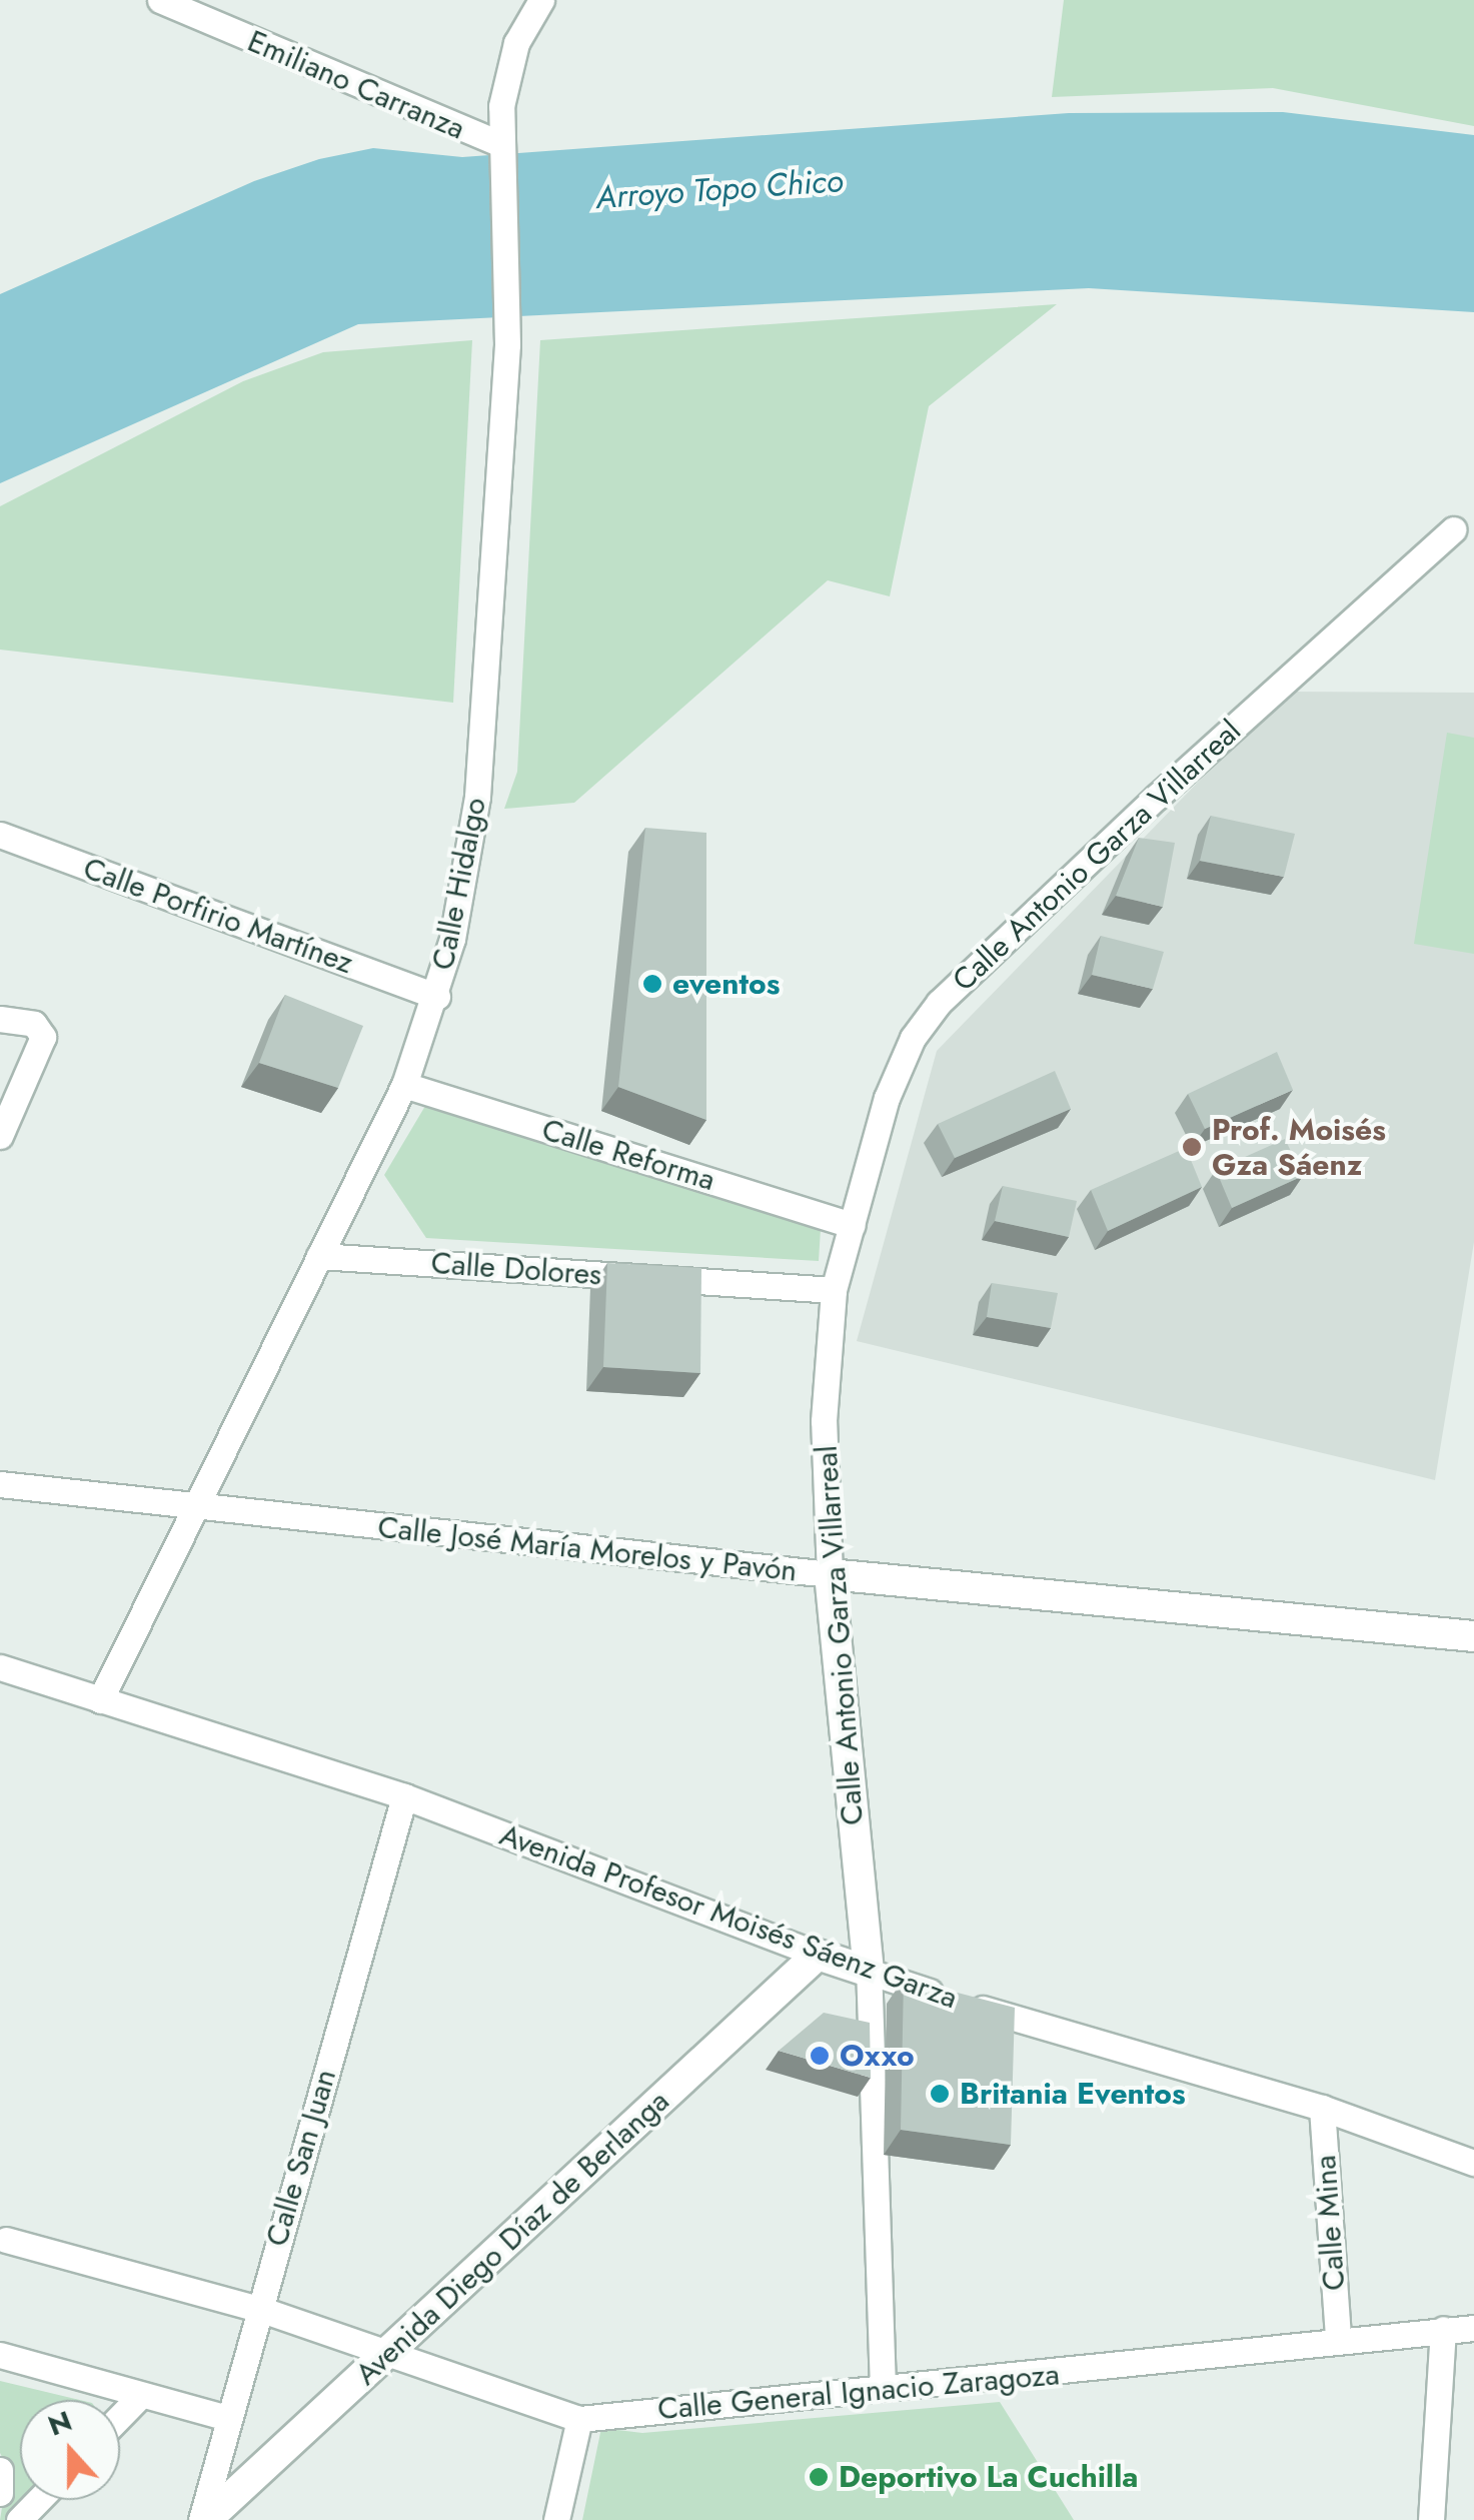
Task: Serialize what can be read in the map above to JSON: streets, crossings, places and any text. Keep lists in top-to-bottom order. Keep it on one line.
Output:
{"streets":{"street":["Emiliano Carranza","Calle Antonio Garza Villarreal","Calle Hidalgo","Calle Porfirio Martínez","Calle Reforma","Calle Dolores","Calle José María Morelos y Pavón","Avenida Profesor Moisés Sáenz Garza","Calle San Juan","Calle Mina","Avenida Diego Díaz de Berlanga","Calle General Ignacio Zaragoza"]},"crossings":[["Emiliano Carranza","Calle Hidalgo"],["Calle Antonio Garza Villarreal","Calle Reforma"],["Calle Antonio Garza Villarreal","Calle Dolores"],["Calle Antonio Garza Villarreal","Calle José María Morelos y Pavón"],["Calle Antonio Garza Villarreal","Avenida Profesor Moisés Sáenz Garza"],["Calle Antonio Garza Villarreal","Calle General Ignacio Zaragoza"],["Calle Hidalgo","Calle Porfirio Martínez"],["Calle Hidalgo","Calle Reforma"],["Calle Hidalgo","Calle Dolores"],["Calle Hidalgo","Calle José María Morelos y Pavón"],["Calle Hidalgo","Avenida Profesor Moisés Sáenz Garza"],["Avenida Profesor Moisés Sáenz Garza","Calle San Juan"],["Avenida Profesor Moisés Sáenz Garza","Calle Mina"],["Avenida Profesor Moisés Sáenz Garza","Avenida Diego Díaz de Berlanga"],["Calle San Juan","Avenida Diego Díaz de Berlanga"],["Calle San Juan","Calle General Ignacio Zaragoza"],["Calle Mina","Calle General Ignacio Zaragoza"],["Avenida Diego Díaz de Berlanga","Calle General Ignacio Zaragoza"]],"water":["Arroyo Topo Chico"],"places":["eventos","Prof. Moisés Gza Sáenz","Oxxo","Britania Eventos","Deportivo La Cuchilla"],"north":"top"}
